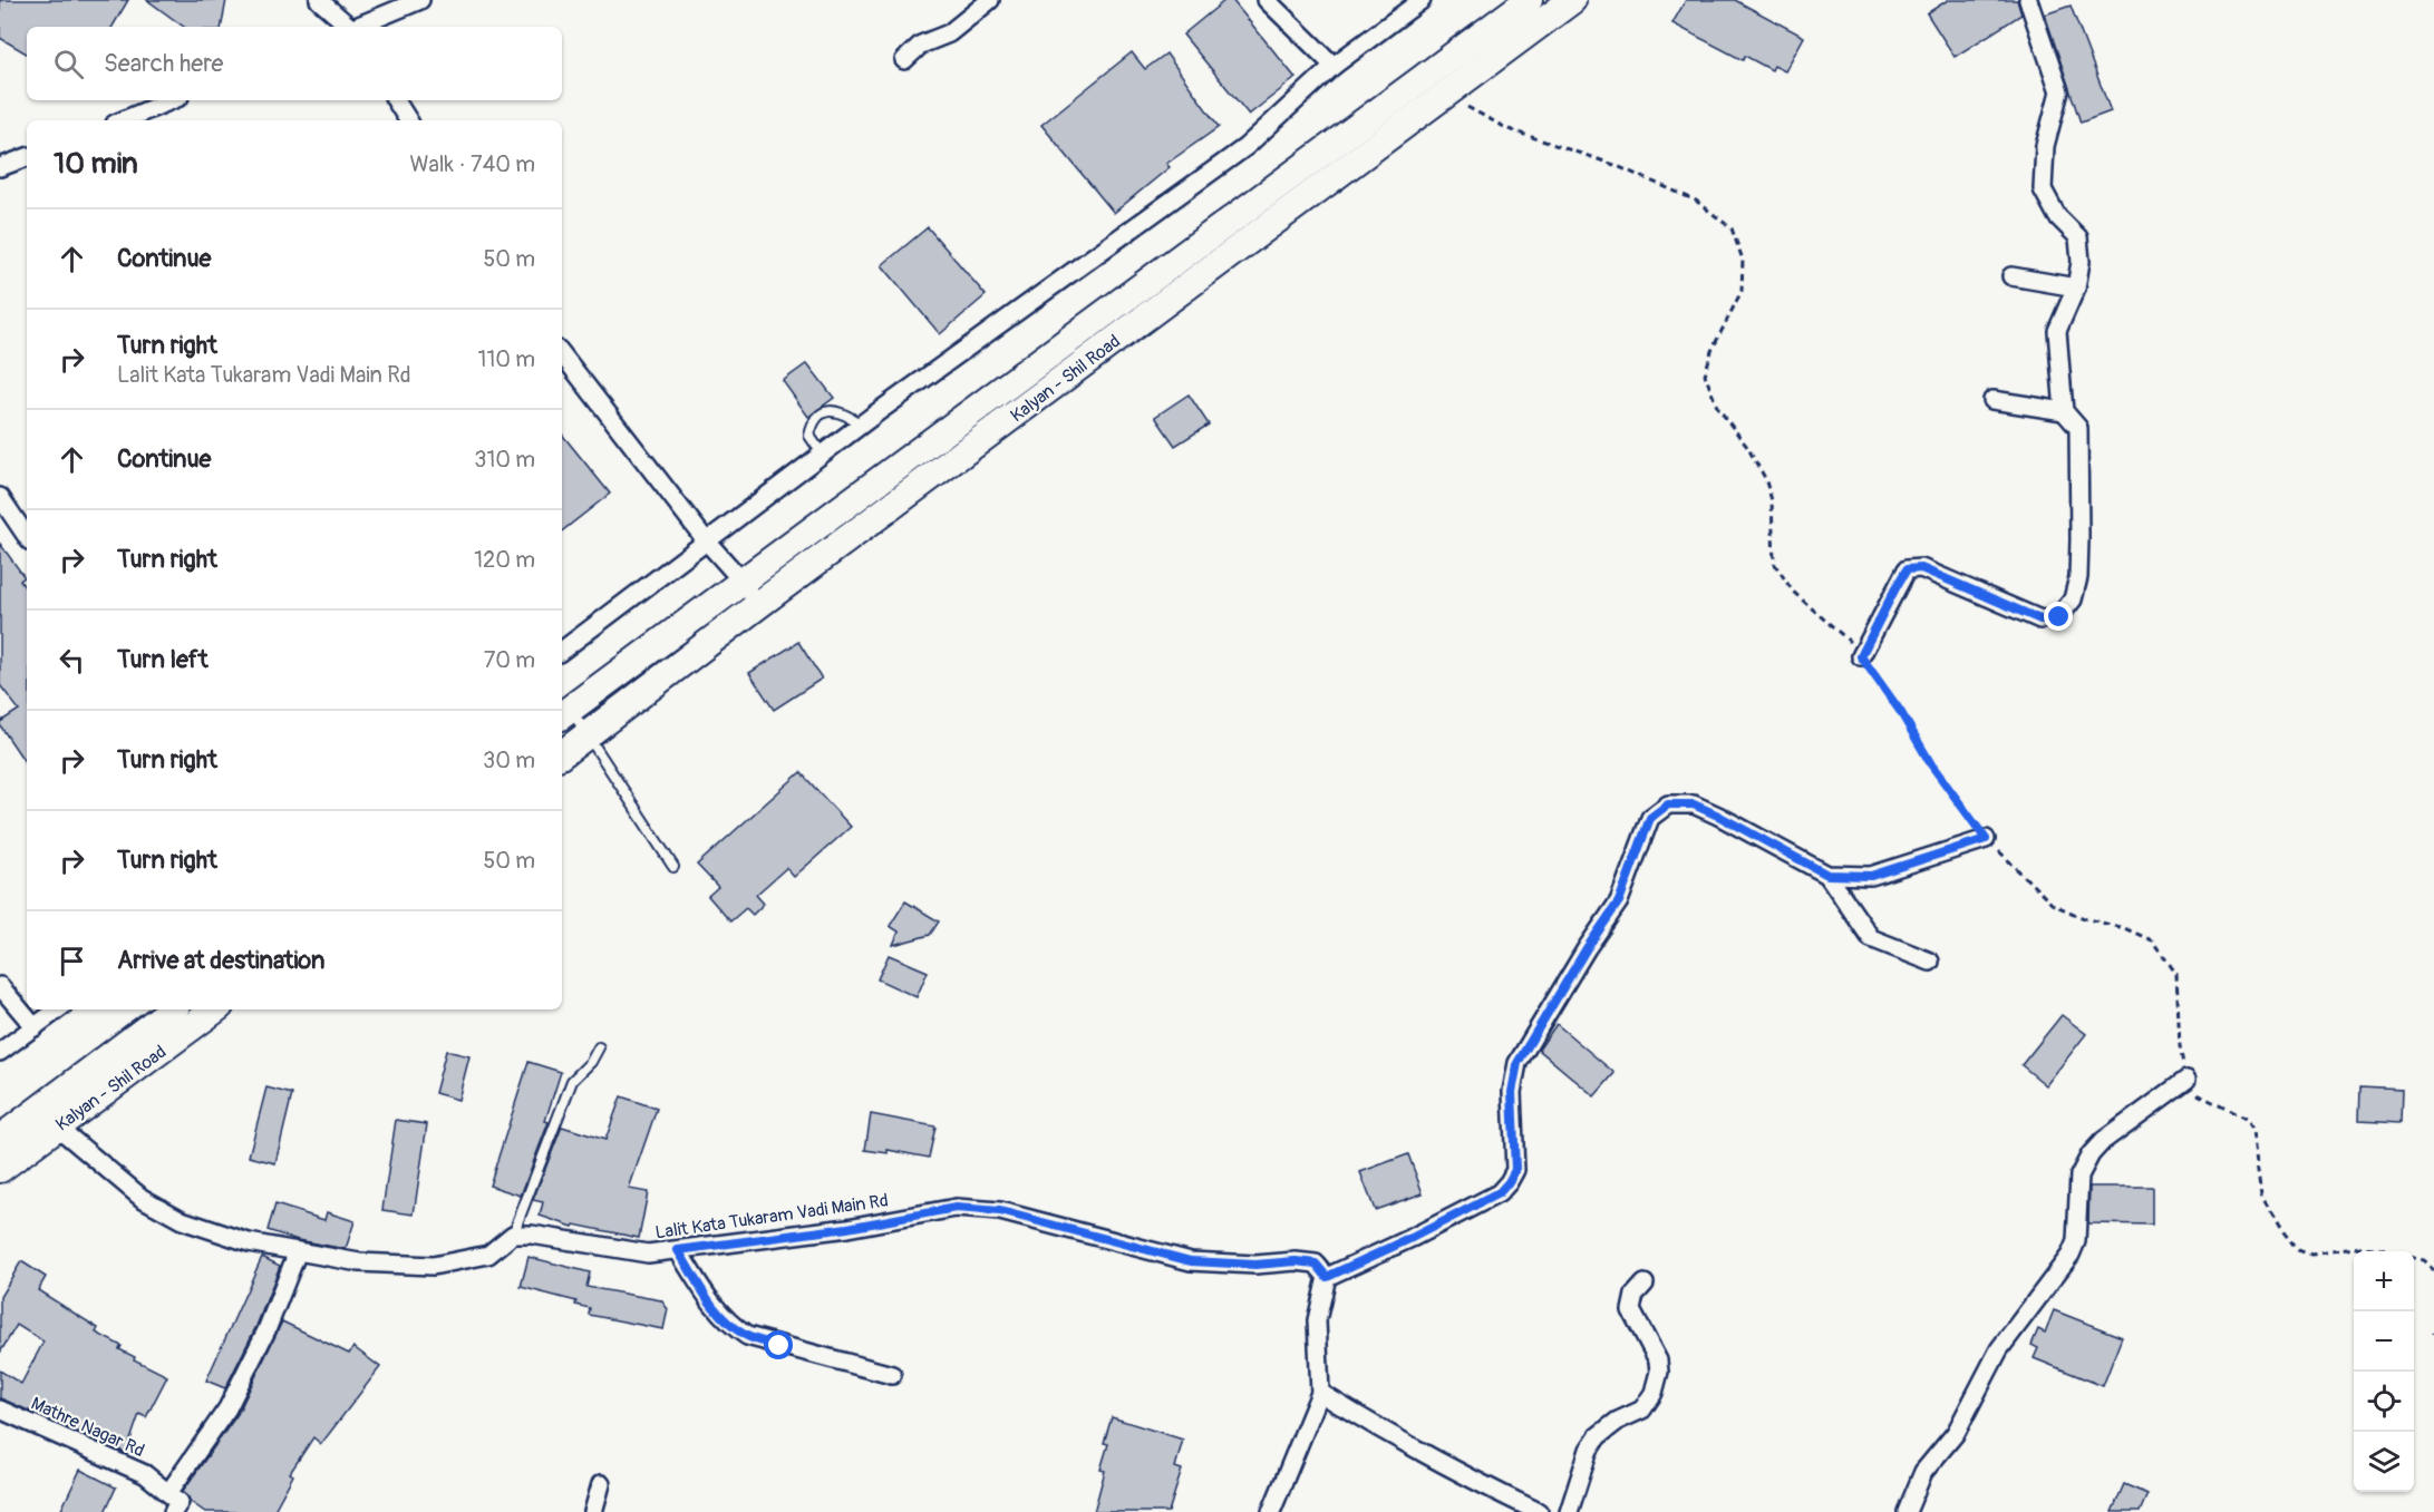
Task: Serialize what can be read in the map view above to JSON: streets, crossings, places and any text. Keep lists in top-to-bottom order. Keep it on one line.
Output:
{"streets":{"main road":["Kalyan - Shil Road"],"street":["Lalit Kata Tukaram Vadi Main Rd","Mathre Nagar Rd"]},"page":{"search":"Search here","heading":["10 min","Walk · 740 m"],"list":[["Continue","50 m"],["Turn right","Lalit Kata Tukaram Vadi Main Rd","110 m"],["Continue","310 m"],["Turn right","120 m"],["Turn left","70 m"],["Turn right","30 m"],["Turn right","50 m"],"Arrive at destination"],"map_buttons":["+","−"]}}
